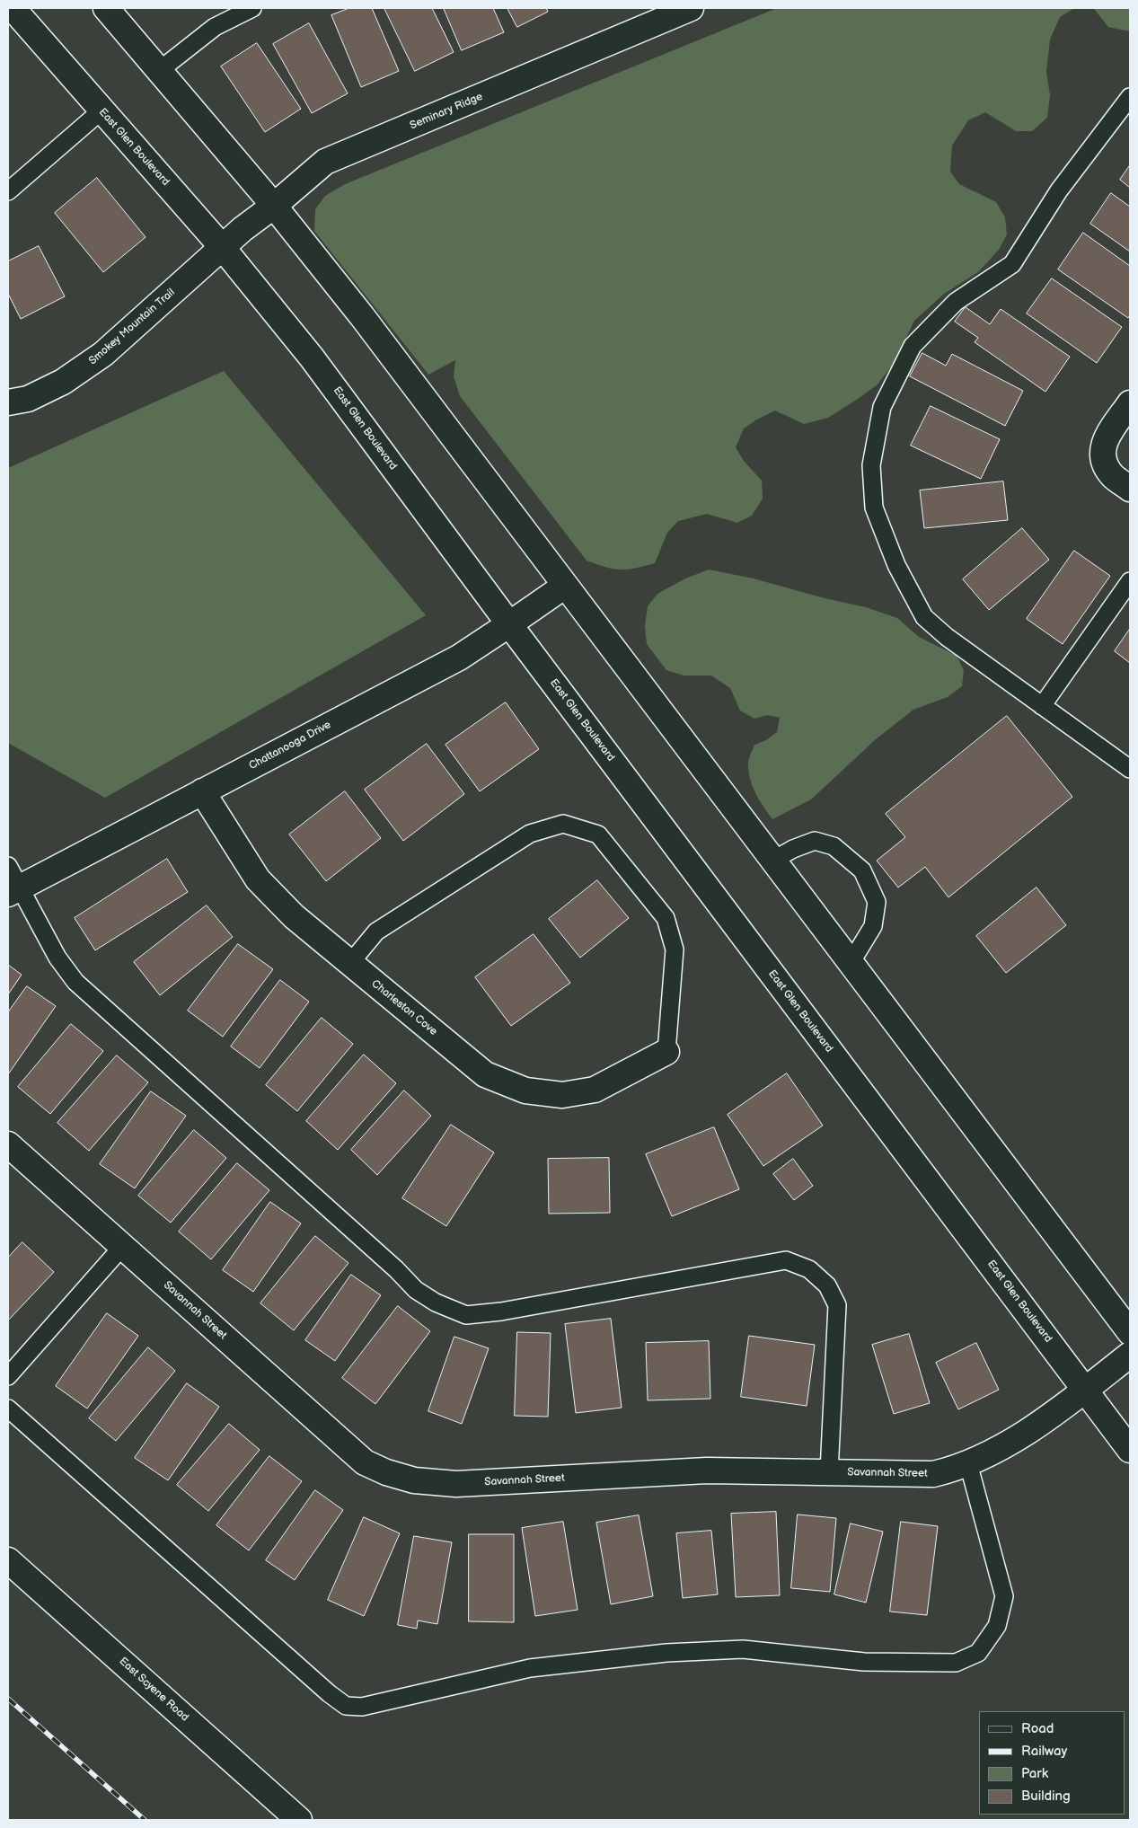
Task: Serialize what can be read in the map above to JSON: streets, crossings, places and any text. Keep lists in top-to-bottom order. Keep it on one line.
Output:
{"streets":{"street":["Seminary Ridge","East Glen Boulevard","Smokey Mountain Trail","Chattanooga Drive","Charleston Cove","Savannah Street","East Scyene Road"]},"crossings":[["Seminary Ridge","East Glen Boulevard"],["Seminary Ridge","Smokey Mountain Trail"],["East Glen Boulevard","Smokey Mountain Trail"],["East Glen Boulevard","Chattanooga Drive"],["East Glen Boulevard","Savannah Street"],["Chattanooga Drive","Charleston Cove"]],"legend":["Road","Railway","Park","Building"]}
